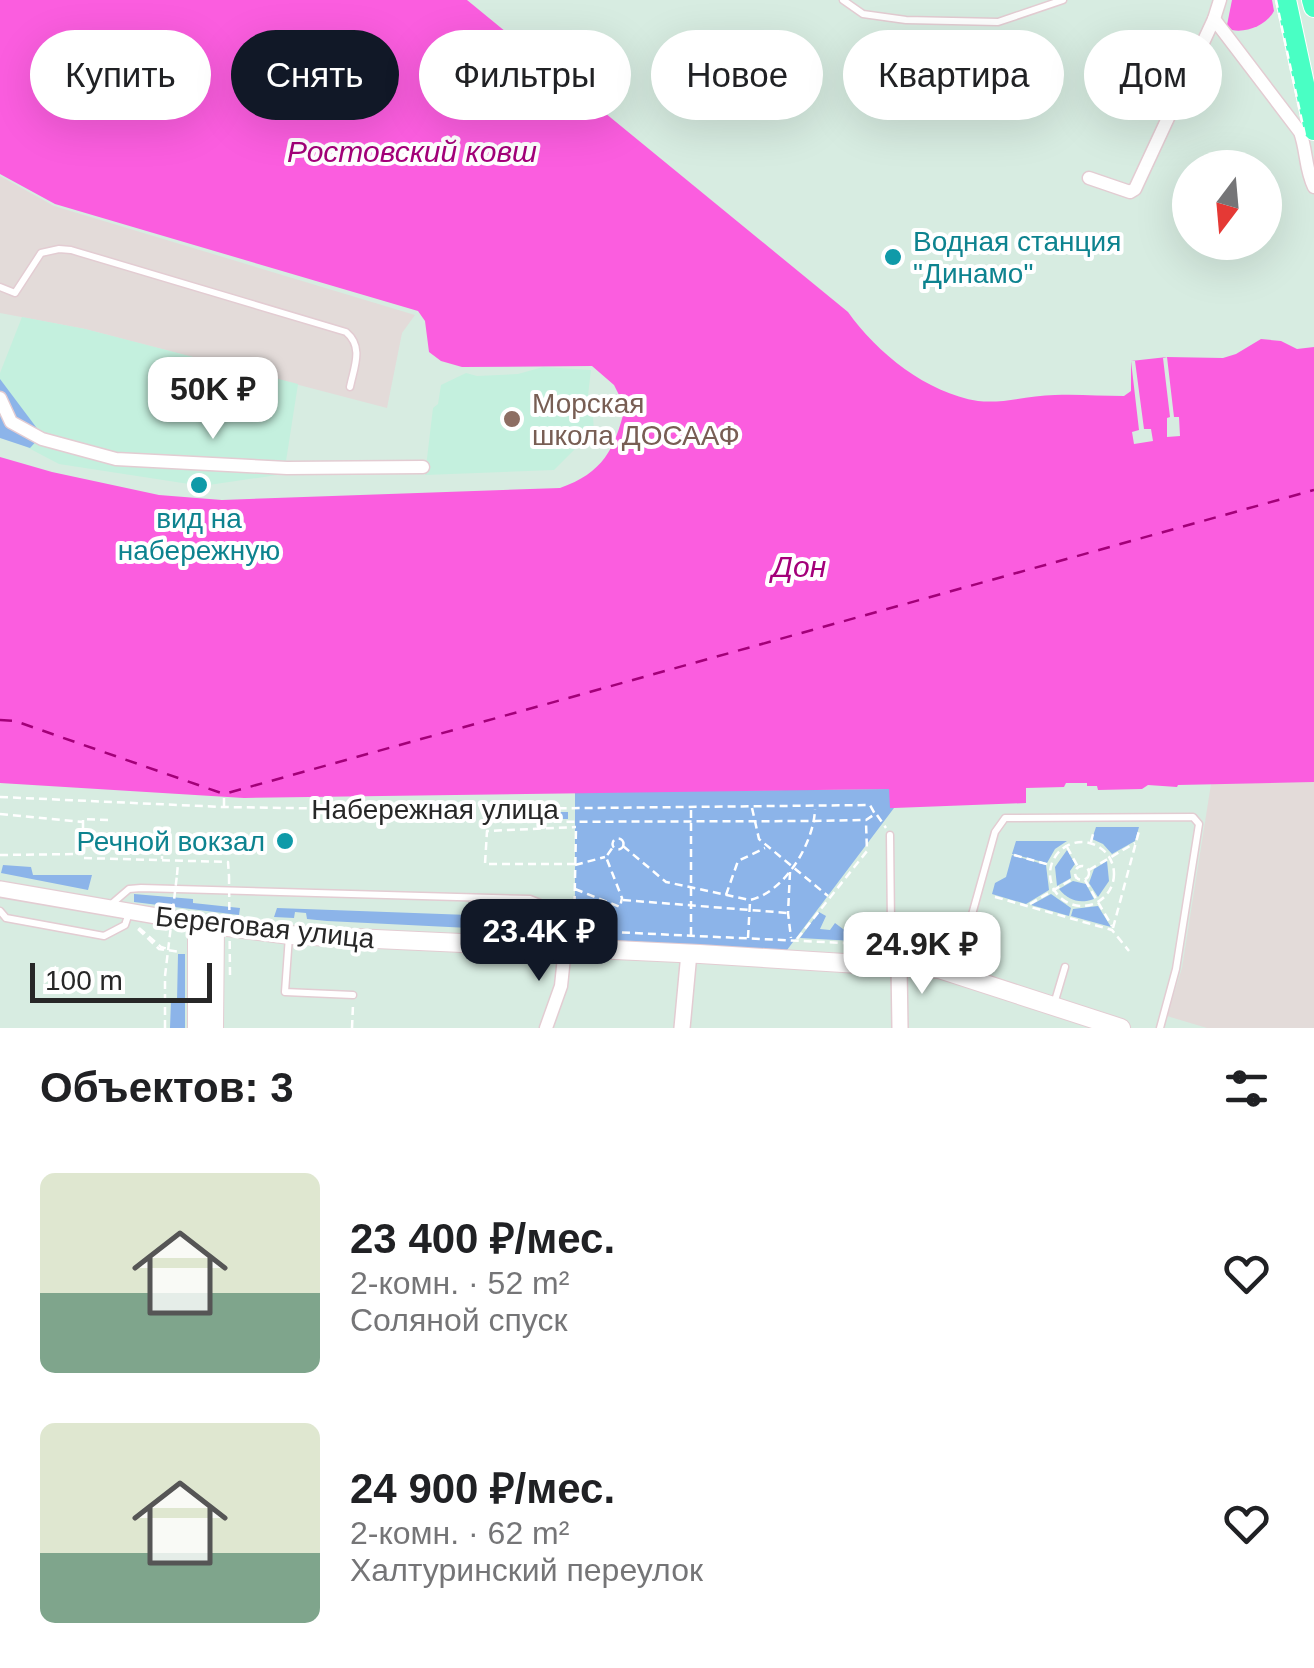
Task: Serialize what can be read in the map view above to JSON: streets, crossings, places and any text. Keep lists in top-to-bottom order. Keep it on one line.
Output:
{"streets":{"main road":["Береговая улица"],"path":["Набережная улица"]},"water":["Ростовский ковш","Дон"],"places":["Водная станция \"Динамо\"","Морская школа ДОСААФ","вид на набережную","Речной вокзал"],"scale_bar":"100 m","north":"bottom","page":{"chip":["Купить","Снять","Фильтры","Новое","Квартира","Дом"],"price":["50K ₽","23.4K ₽","24.9K ₽"],"scale":"100 m","heading":"Объектов: 3","list":[{"name":"23 400 ₽/мес.","note":"2-комн. · 52 m² · Соляной спуск"},{"name":"24 900 ₽/мес.","note":"2-комн. · 62 m² · Халтуринский переулок"}]}}
